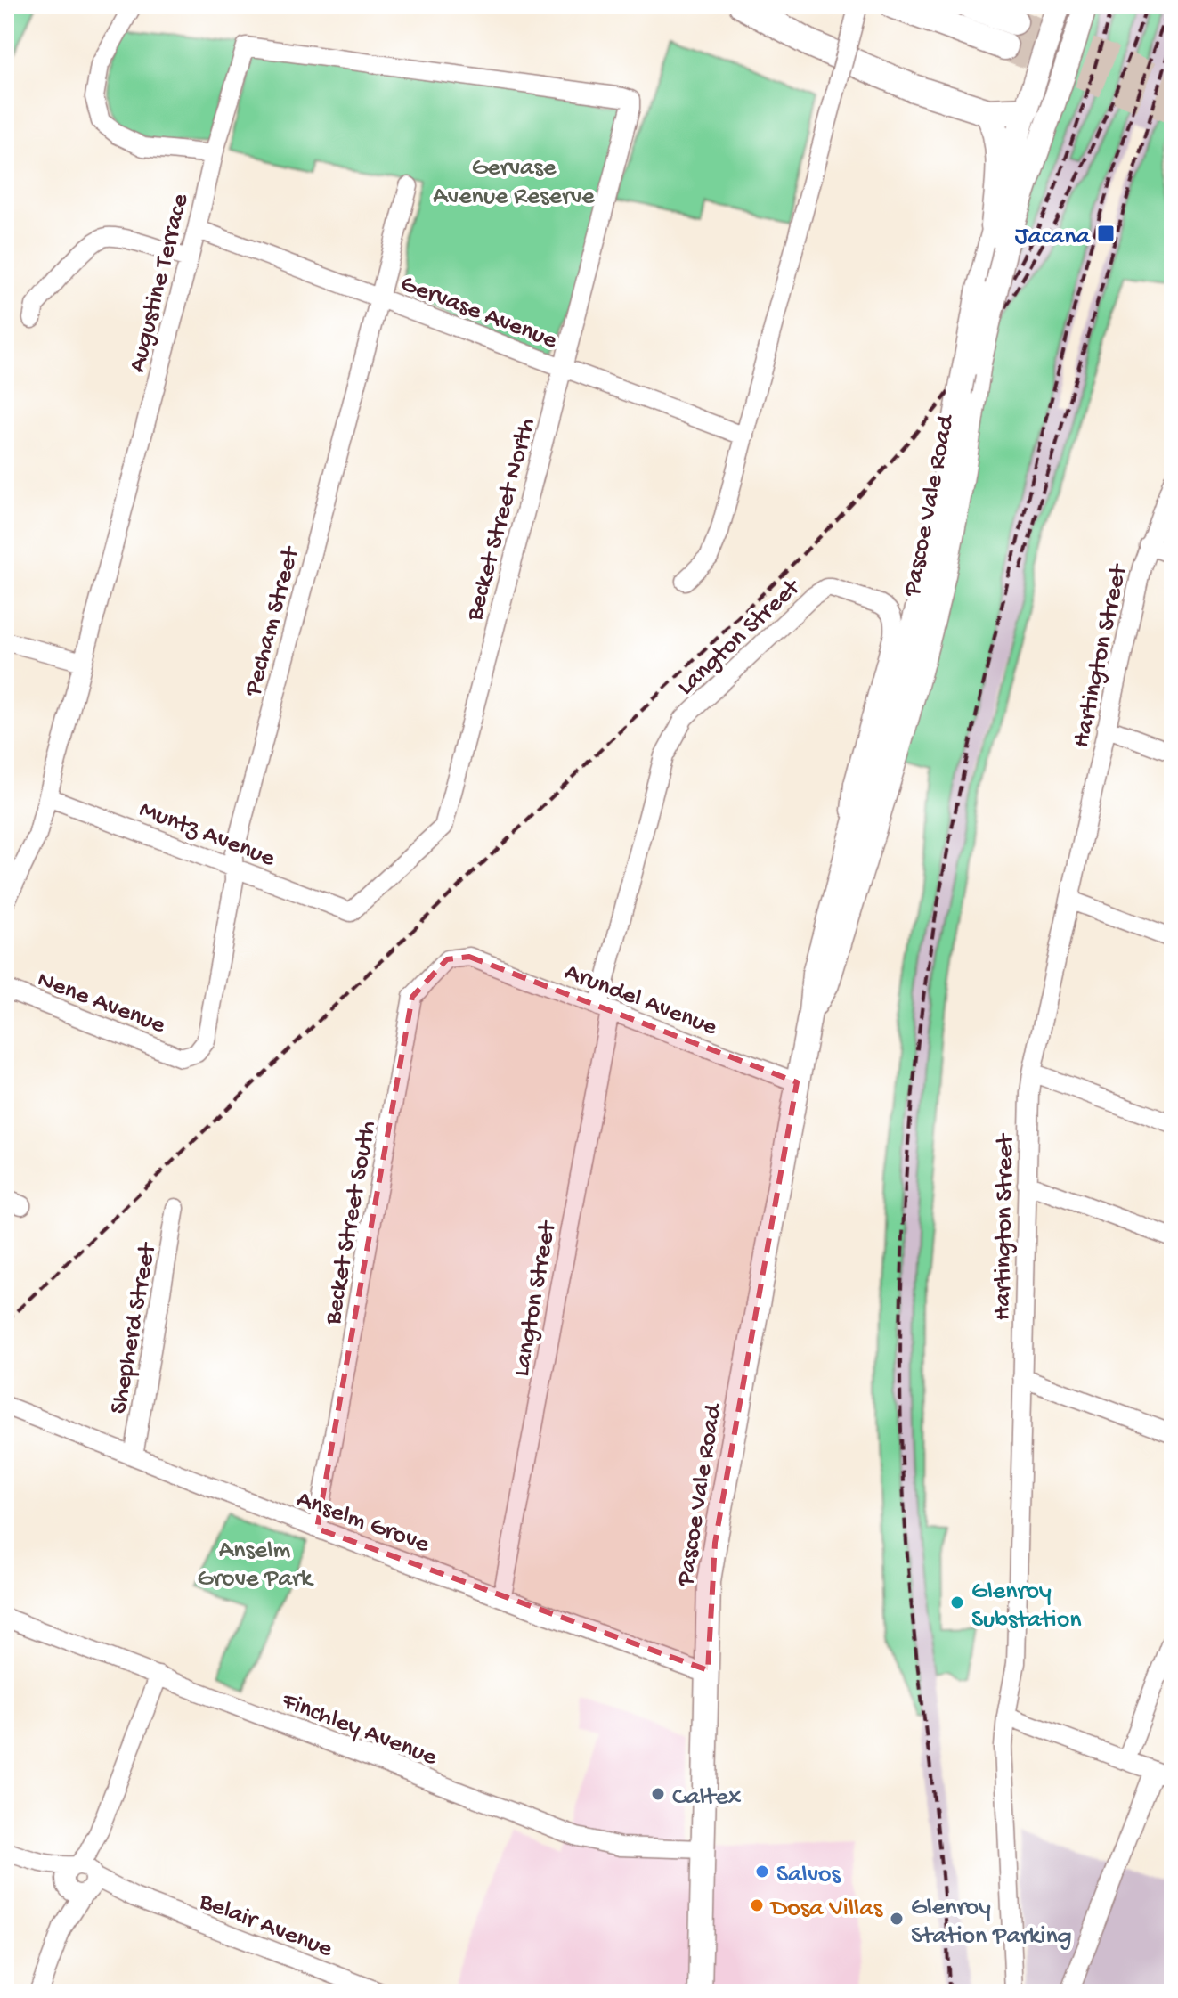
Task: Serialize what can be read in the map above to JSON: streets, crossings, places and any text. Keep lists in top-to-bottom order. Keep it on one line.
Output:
{"streets":{"main road":["Pascoe Vale Road"],"street":["Augustine Terrace","Gervase Avenue","Becket Street North","Pecham Street","Langton Street","Hartington Street","Muntz Avenue","Arundel Avenue","Nene Avenue","Becket Street South","Shepherd Street","Anselm Grove","Finchley Avenue","Belair Avenue"]},"crossings":[["Augustine Terrace","Gervase Avenue"],["Augustine Terrace","Becket Street North"],["Augustine Terrace","Muntz Avenue"],["Gervase Avenue","Becket Street North"],["Gervase Avenue","Pecham Street"],["Pascoe Vale Road","Langton Street"],["Pascoe Vale Road","Arundel Avenue"],["Pascoe Vale Road","Anselm Grove"],["Pascoe Vale Road","Finchley Avenue"],["Becket Street North","Muntz Avenue"],["Pecham Street","Muntz Avenue"],["Pecham Street","Nene Avenue"],["Langton Street","Arundel Avenue"],["Langton Street","Anselm Grove"],["Arundel Avenue","Becket Street South"],["Becket Street South","Anselm Grove"],["Shepherd Street","Anselm Grove"]],"parks":["Gervase Avenue Reserve","Anselm Grove Park"],"places":{"transit":["Jacana"],"other":["Glenroy Substation","Caltex","Salvos","Dosa Villas","Glenroy Station Parking"]}}
